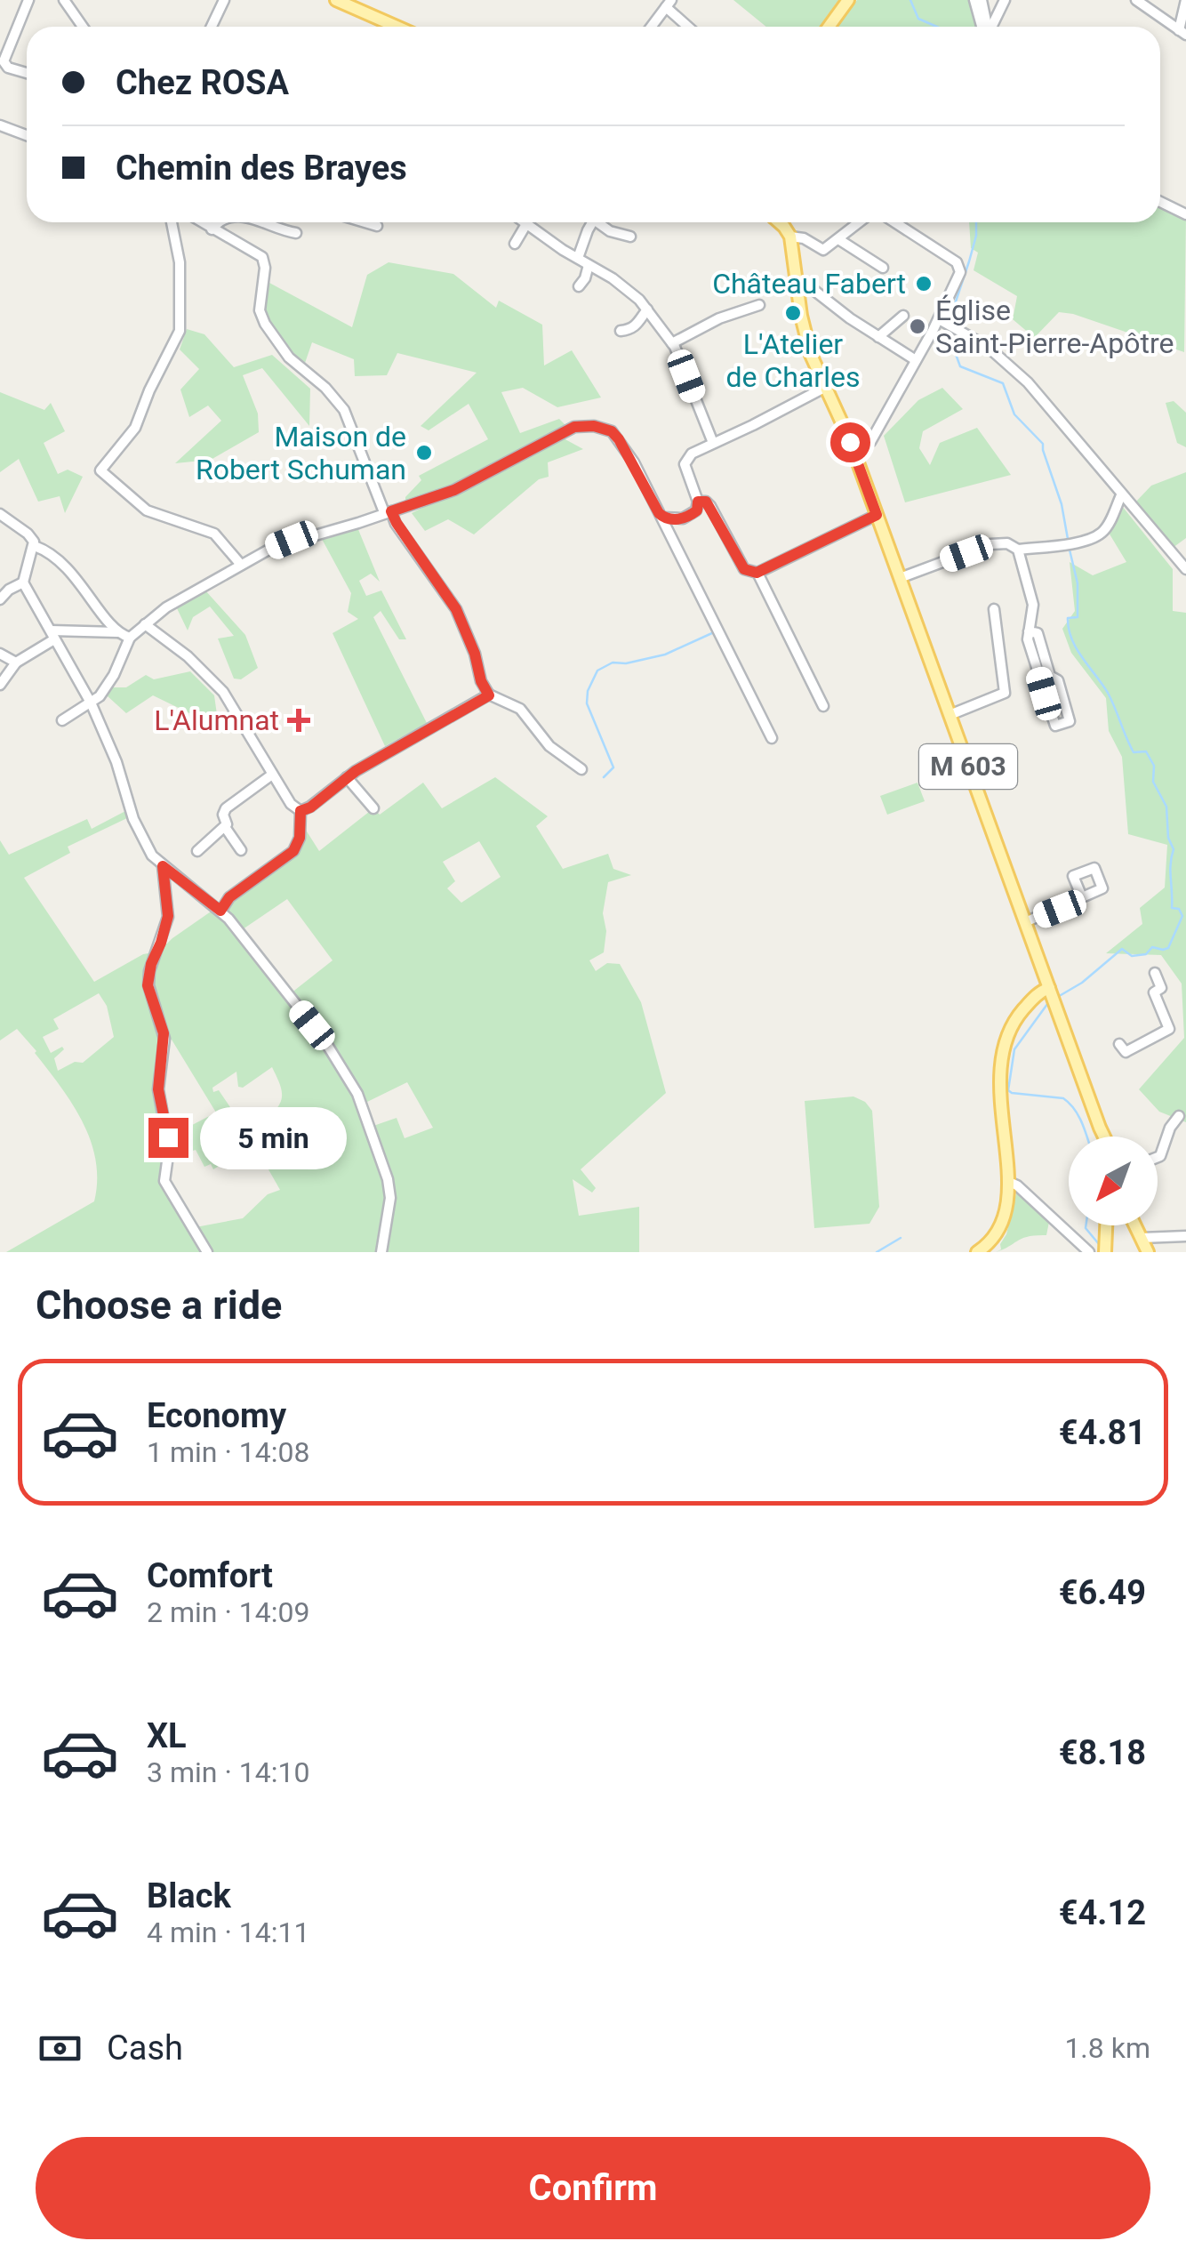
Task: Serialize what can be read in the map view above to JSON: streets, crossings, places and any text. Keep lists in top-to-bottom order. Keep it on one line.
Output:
{"streets":{"main road":["M 603"]},"places":{"other":["Château Fabert","L'Atelier de Charles","Église Saint-Pierre-Apôtre","Maison de Robert Schuman"],"health":["L'Alumnat"]},"north":"bottom left","page":{"banner":["Chez ROSA","Chemin des Brayes"],"bubble":"5 min","heading":"Choose a ride","list":[{"name":"Economy","note":"1 min · 14:08","value":"€4.81"},{"name":"Comfort","note":"2 min · 14:09","value":"€6.49"},{"name":"XL","note":"3 min · 14:10","value":"€8.18"},{"name":"Black","note":"4 min · 14:11","value":"€4.12"}],"pay":["Cash","1.8 km"],"buttons":"Confirm"}}
